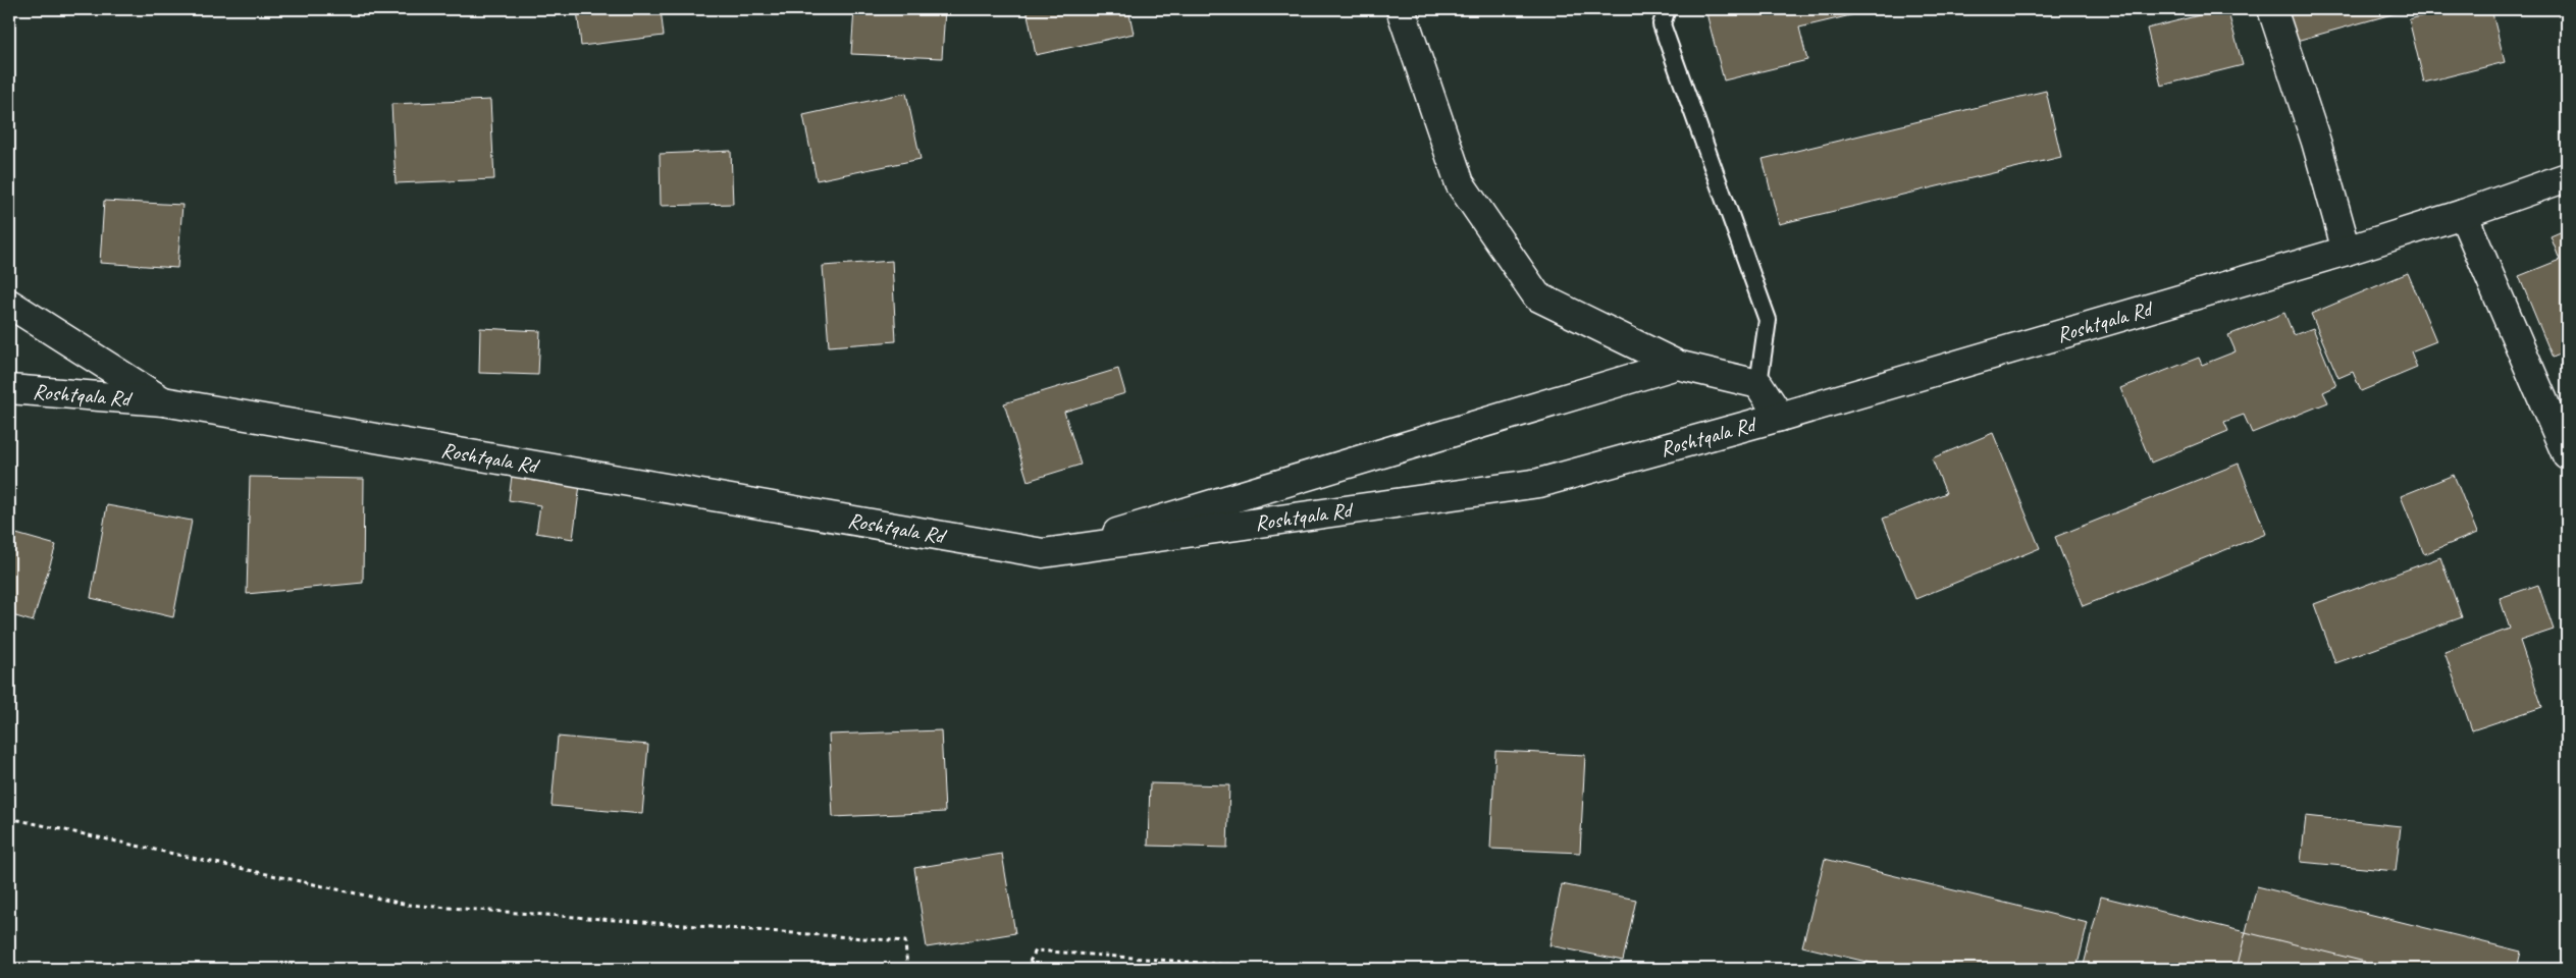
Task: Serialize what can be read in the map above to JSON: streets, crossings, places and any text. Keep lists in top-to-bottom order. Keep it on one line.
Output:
{"streets":{"main road":["Roshtqala Rd"]}}
